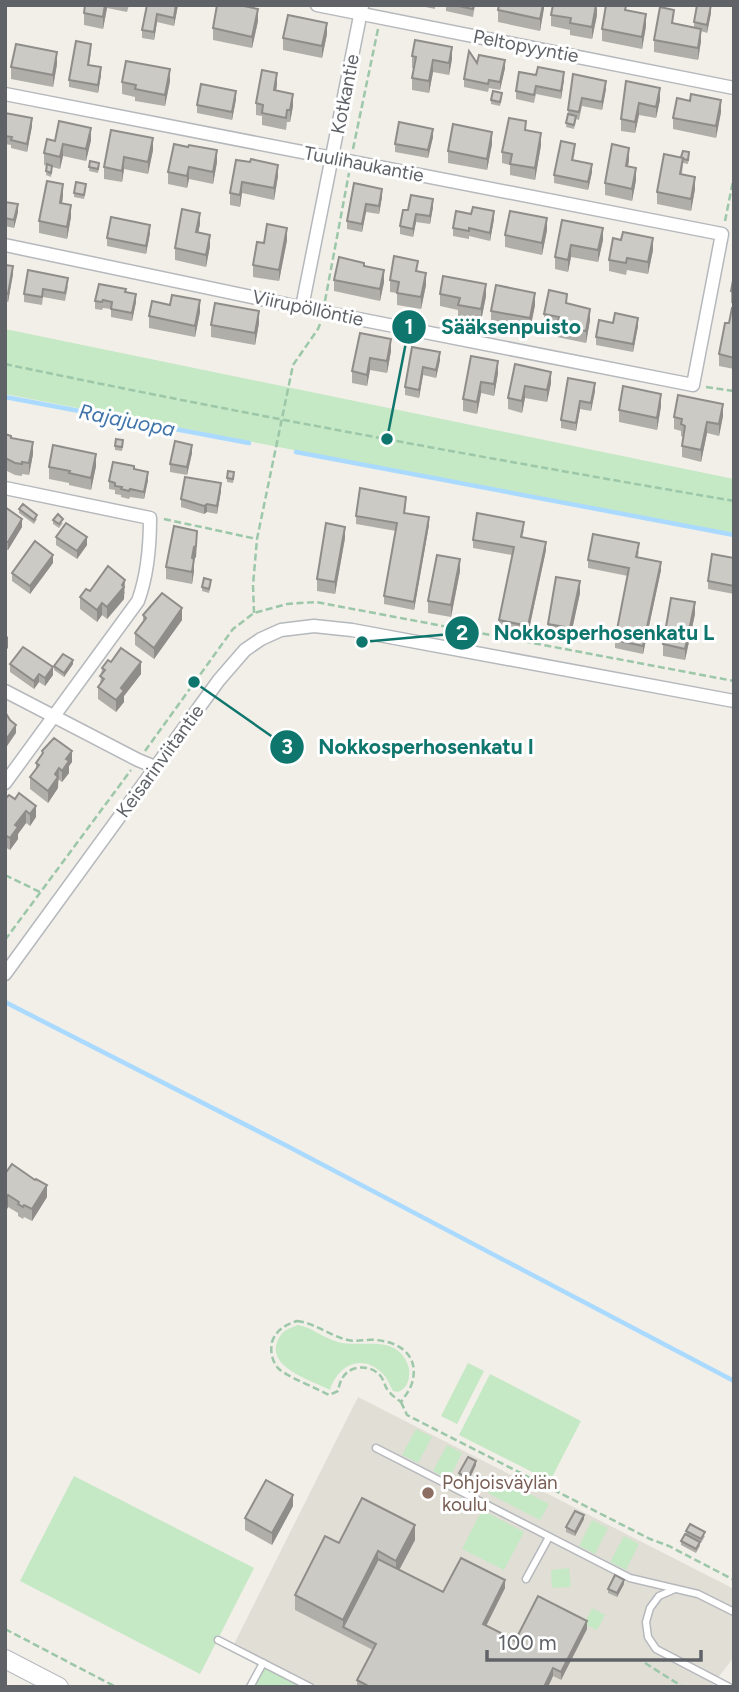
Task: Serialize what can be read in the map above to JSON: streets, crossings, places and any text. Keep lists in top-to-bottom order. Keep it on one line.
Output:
{"streets":{"street":["Peltopyyntie","Kotkantie","Tuulihaukantie","Viirupöllöntie","Keisarinviitantie"]},"crossings":[["Peltopyyntie","Kotkantie"],["Kotkantie","Tuulihaukantie"],["Kotkantie","Viirupöllöntie"]],"water":["Rajajuopa"],"places":["Sääksenpuisto","Nokkosperhosenkatu L","Nokkosperhosenkatu I","Pohjoisväylän koulu"],"scale_bar":"100 m"}
